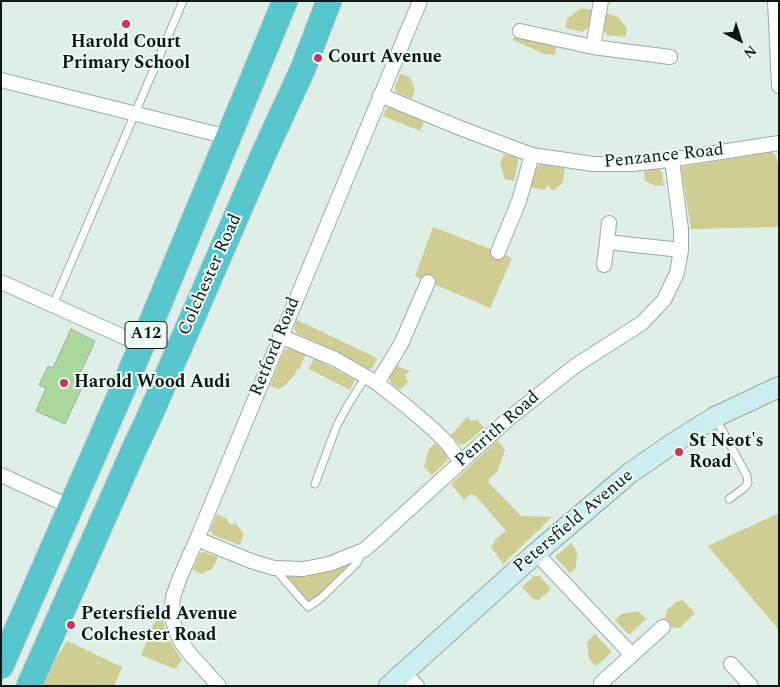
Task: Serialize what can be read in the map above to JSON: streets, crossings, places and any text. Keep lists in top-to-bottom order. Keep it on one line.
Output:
{"streets":{"highway":["Colchester Road","A12"],"street":["Penzance Road","Retford Road","Penrith Road","Petersfield Avenue"]},"crossings":[["Penzance Road","Retford Road"],["Penzance Road","Penrith Road"],["Retford Road","Penrith Road"]],"places":["Harold Court Primary School","Court Avenue","Harold Wood Audi","St Neot's Road","Petersfield Avenue Colchester Road"],"north":"bottom right"}
